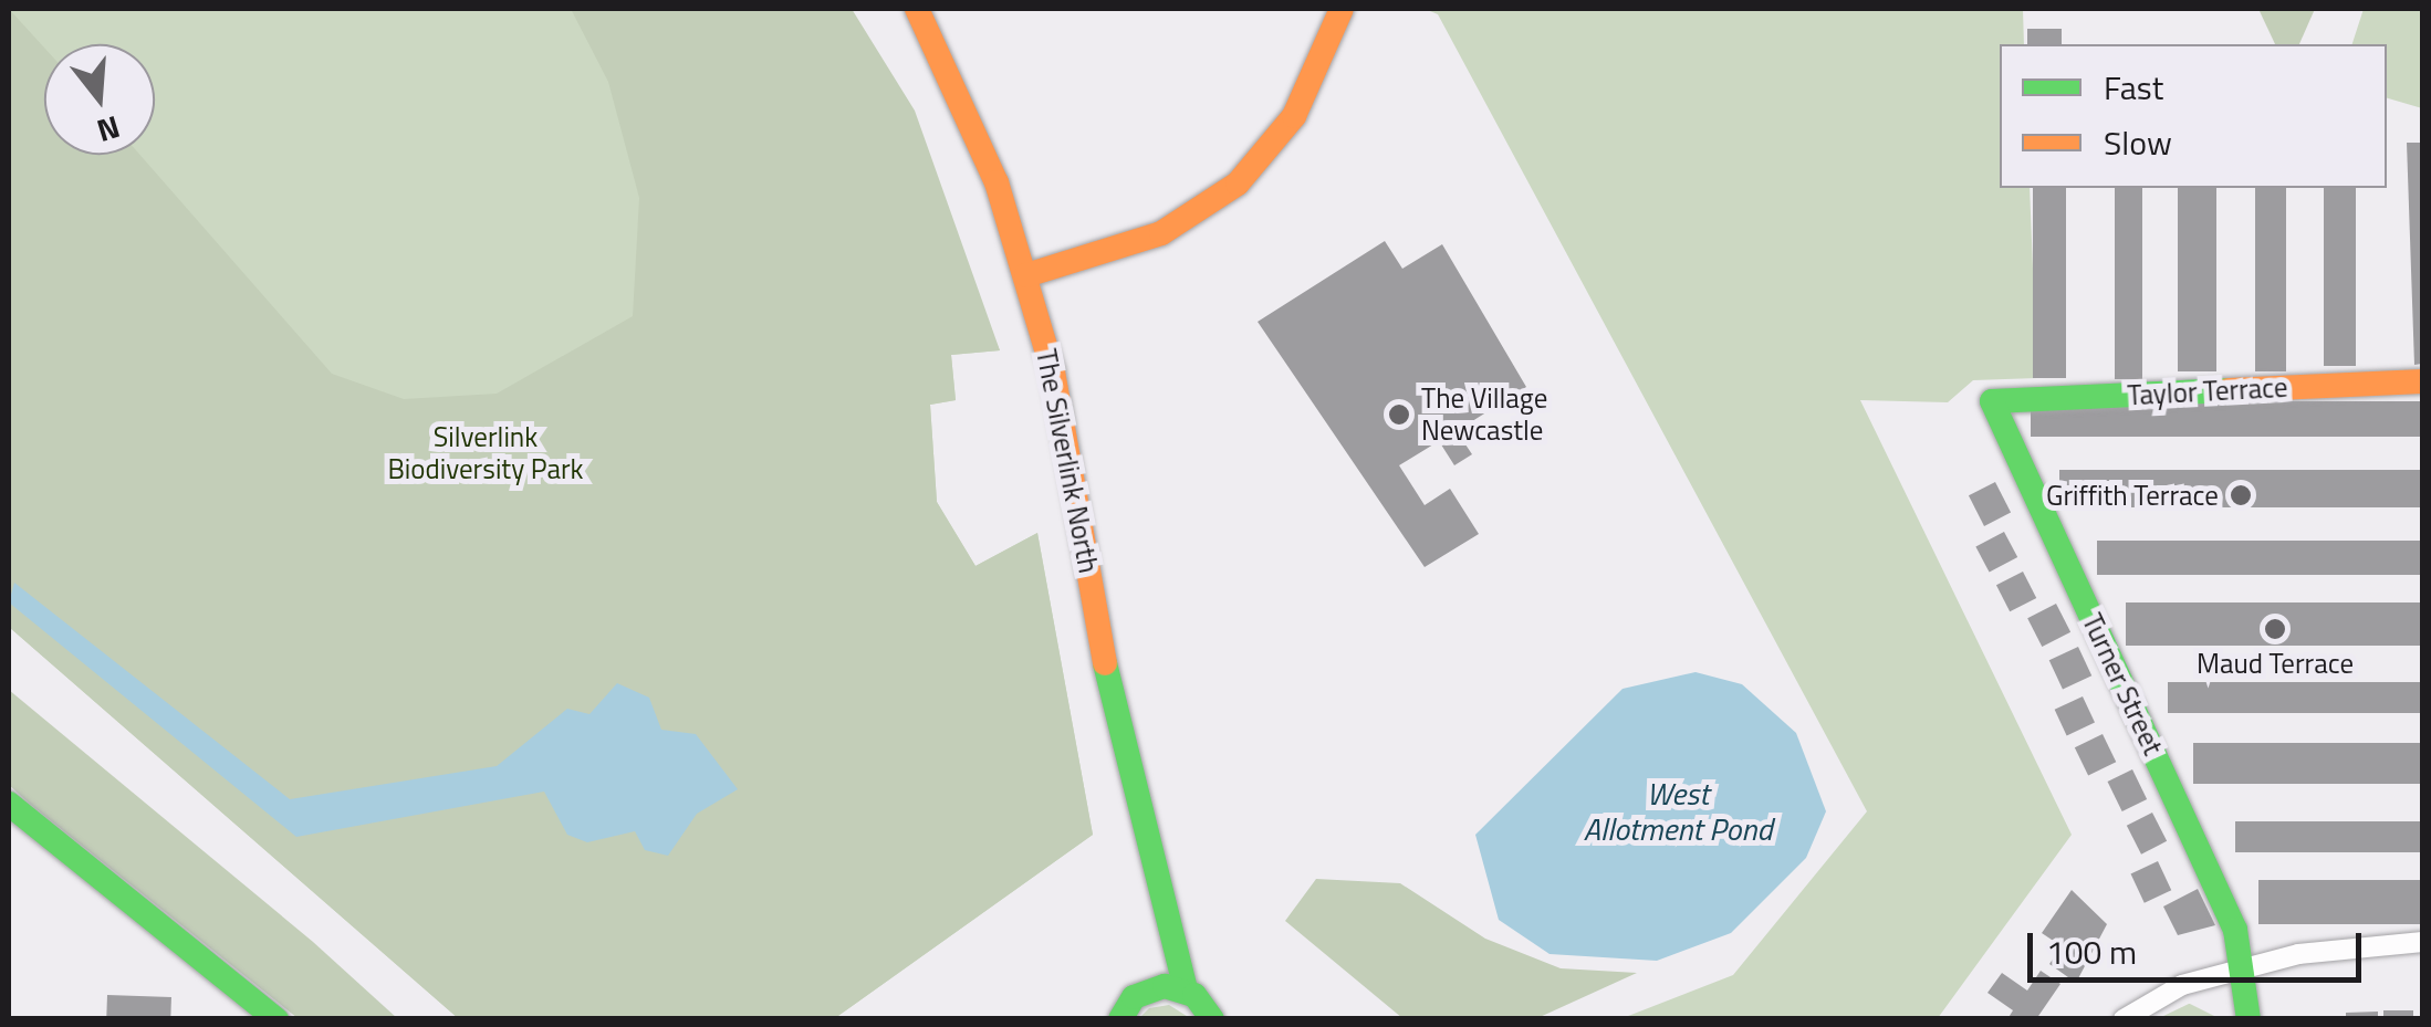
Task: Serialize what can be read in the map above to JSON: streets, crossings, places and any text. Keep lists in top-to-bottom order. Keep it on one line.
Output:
{"streets":{"street":["Taylor Terrace","The Silverlink North","Turner Street"]},"crossings":[["Taylor Terrace","Turner Street"]],"water":["West Allotment Pond"],"parks":["Silverlink Biodiversity Park"],"places":["The Village Newcastle","Griffith Terrace","Maud Terrace"],"legend":["Fast","Slow"],"scale_bar":"100 m","north":"bottom"}
